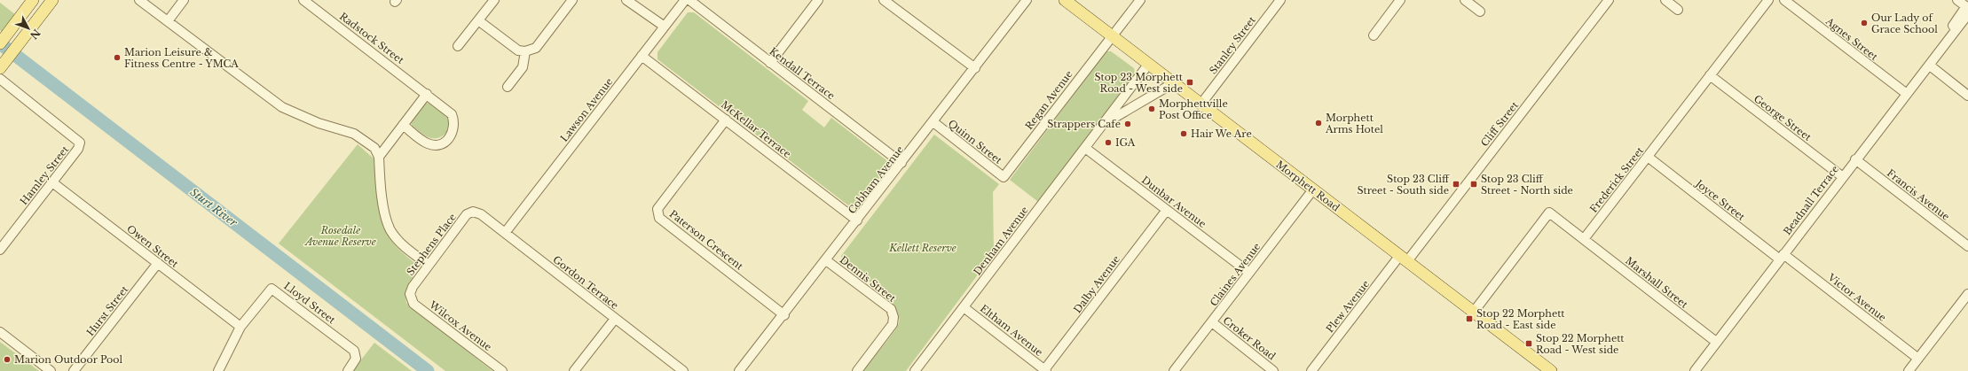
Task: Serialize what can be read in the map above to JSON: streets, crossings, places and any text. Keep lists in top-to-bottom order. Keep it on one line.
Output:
{"streets":{"main road":["Morphett Road"],"street":["Radstock Street","Agnes Street","Stanley Street","Kendall Terrace","Regan Avenue","Lawson Avenue","George Street","Cliff Street","McKellar Terrace","Quinn Street","Hamley Street","Cobham Avenue","Frederick Street","Francis Avenue","Joyce Street","Beadnall Terrace","Dunbar Avenue","Paterson Crescent","Denham Avenue","Stephens Place","Owen Street","Claines Avenue","Dennis Street","Gordon Terrace","Marshall Street","Dalby Avenue","Victor Avenue","Lloyd Street","Plew Avenue","Hurst Street","Wilcox Avenue","Eltham Avenue","Croker Road"]},"crossings":[["Agnes Street","Beadnall Terrace"],["Stanley Street","Morphett Road"],["Kendall Terrace","Cobham Avenue"],["Regan Avenue","Quinn Street"],["Regan Avenue","Morphett Road"],["Lawson Avenue","McKellar Terrace"],["Lawson Avenue","Gordon Terrace"],["George Street","Frederick Street"],["George Street","Beadnall Terrace"],["Cliff Street","Morphett Road"],["Cliff Street","Plew Avenue"],["McKellar Terrace","Cobham Avenue"],["McKellar Terrace","Paterson Crescent"],["Quinn Street","Cobham Avenue"],["Hamley Street","Owen Street"],["Cobham Avenue","Paterson Crescent"],["Cobham Avenue","Dennis Street"],["Frederick Street","Joyce Street"],["Frederick Street","Marshall Street"],["Morphett Road","Denham Avenue"],["Morphett Road","Claines Avenue"],["Morphett Road","Plew Avenue"],["Francis Avenue","Beadnall Terrace"],["Joyce Street","Beadnall Terrace"],["Joyce Street","Victor Avenue"],["Beadnall Terrace","Marshall Street"],["Beadnall Terrace","Victor Avenue"],["Dunbar Avenue","Denham Avenue"],["Dunbar Avenue","Claines Avenue"],["Dunbar Avenue","Dalby Avenue"],["Denham Avenue","Eltham Avenue"],["Stephens Place","Gordon Terrace"],["Stephens Place","Wilcox Avenue"],["Owen Street","Lloyd Street"],["Owen Street","Hurst Street"],["Claines Avenue","Croker Road"],["Dalby Avenue","Eltham Avenue"]],"water":["Sturt River"],"parks":["Rosedale Avenue Reserve","Kellett Reserve"],"places":{"other":["Our Lady of Grace School","Marion Leisure & Fitness Centre - YMCA","Morphettville Post Office","Morphett Arms Hotel","Strappers Cafe","Hair We Are","IGA","Marion Outdoor Pool"],"transit":["Stop 23 Morphett Road - West side","Stop 23 Cliff Street - South side","Stop 23 Cliff Street - North side","Stop 22 Morphett Road - East side","Stop 22 Morphett Road - West side"]},"north":"bottom right"}
